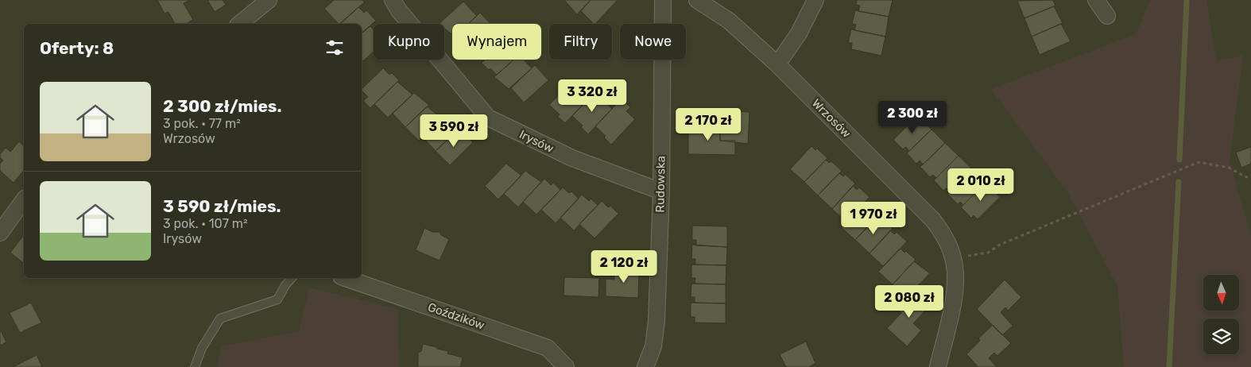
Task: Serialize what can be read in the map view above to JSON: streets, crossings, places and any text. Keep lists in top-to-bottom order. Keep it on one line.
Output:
{"streets":{"street":["Wrzosów","Irysów","Rudowska","Goździków"]},"crossings":[["Irysów","Rudowska"]],"north":"bottom","page":{"chip":["Kupno","Wynajem","Filtry","Nowe"],"heading":"Oferty: 8","list":[{"name":"2 300 zł/mies.","note":"3 pok. · 77 m² · Wrzosów"},{"name":"3 590 zł/mies.","note":"3 pok. · 107 m² · Irysów"}],"price":["3 320 zł","2 300 zł","2 170 zł","3 590 zł","2 010 zł","1 970 zł","2 120 zł","2 080 zł"]}}
